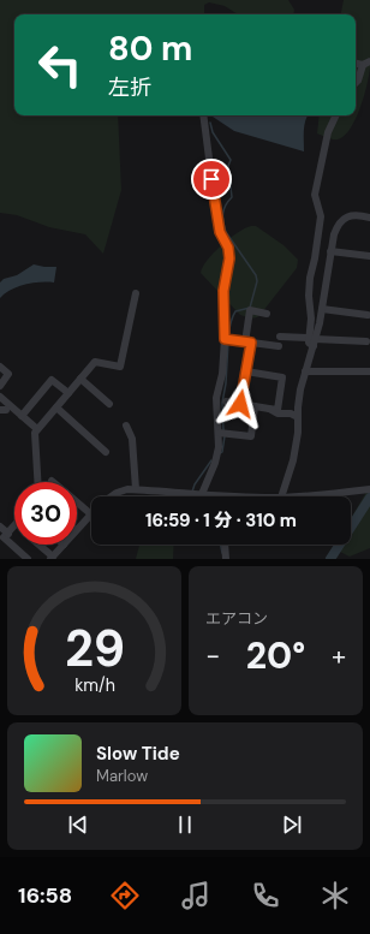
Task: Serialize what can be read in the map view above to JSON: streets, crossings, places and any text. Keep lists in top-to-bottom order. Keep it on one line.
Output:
{"page":{"turn":["80 m","左折"],"limit":"30","trip":"16:59 · 1 分 · 310 m","tile":"エアコン","heat":["−","20°","+"],"song":["Slow Tide","Marlow"],"tabs":"16:58","gauge":["29","km/h"]}}
